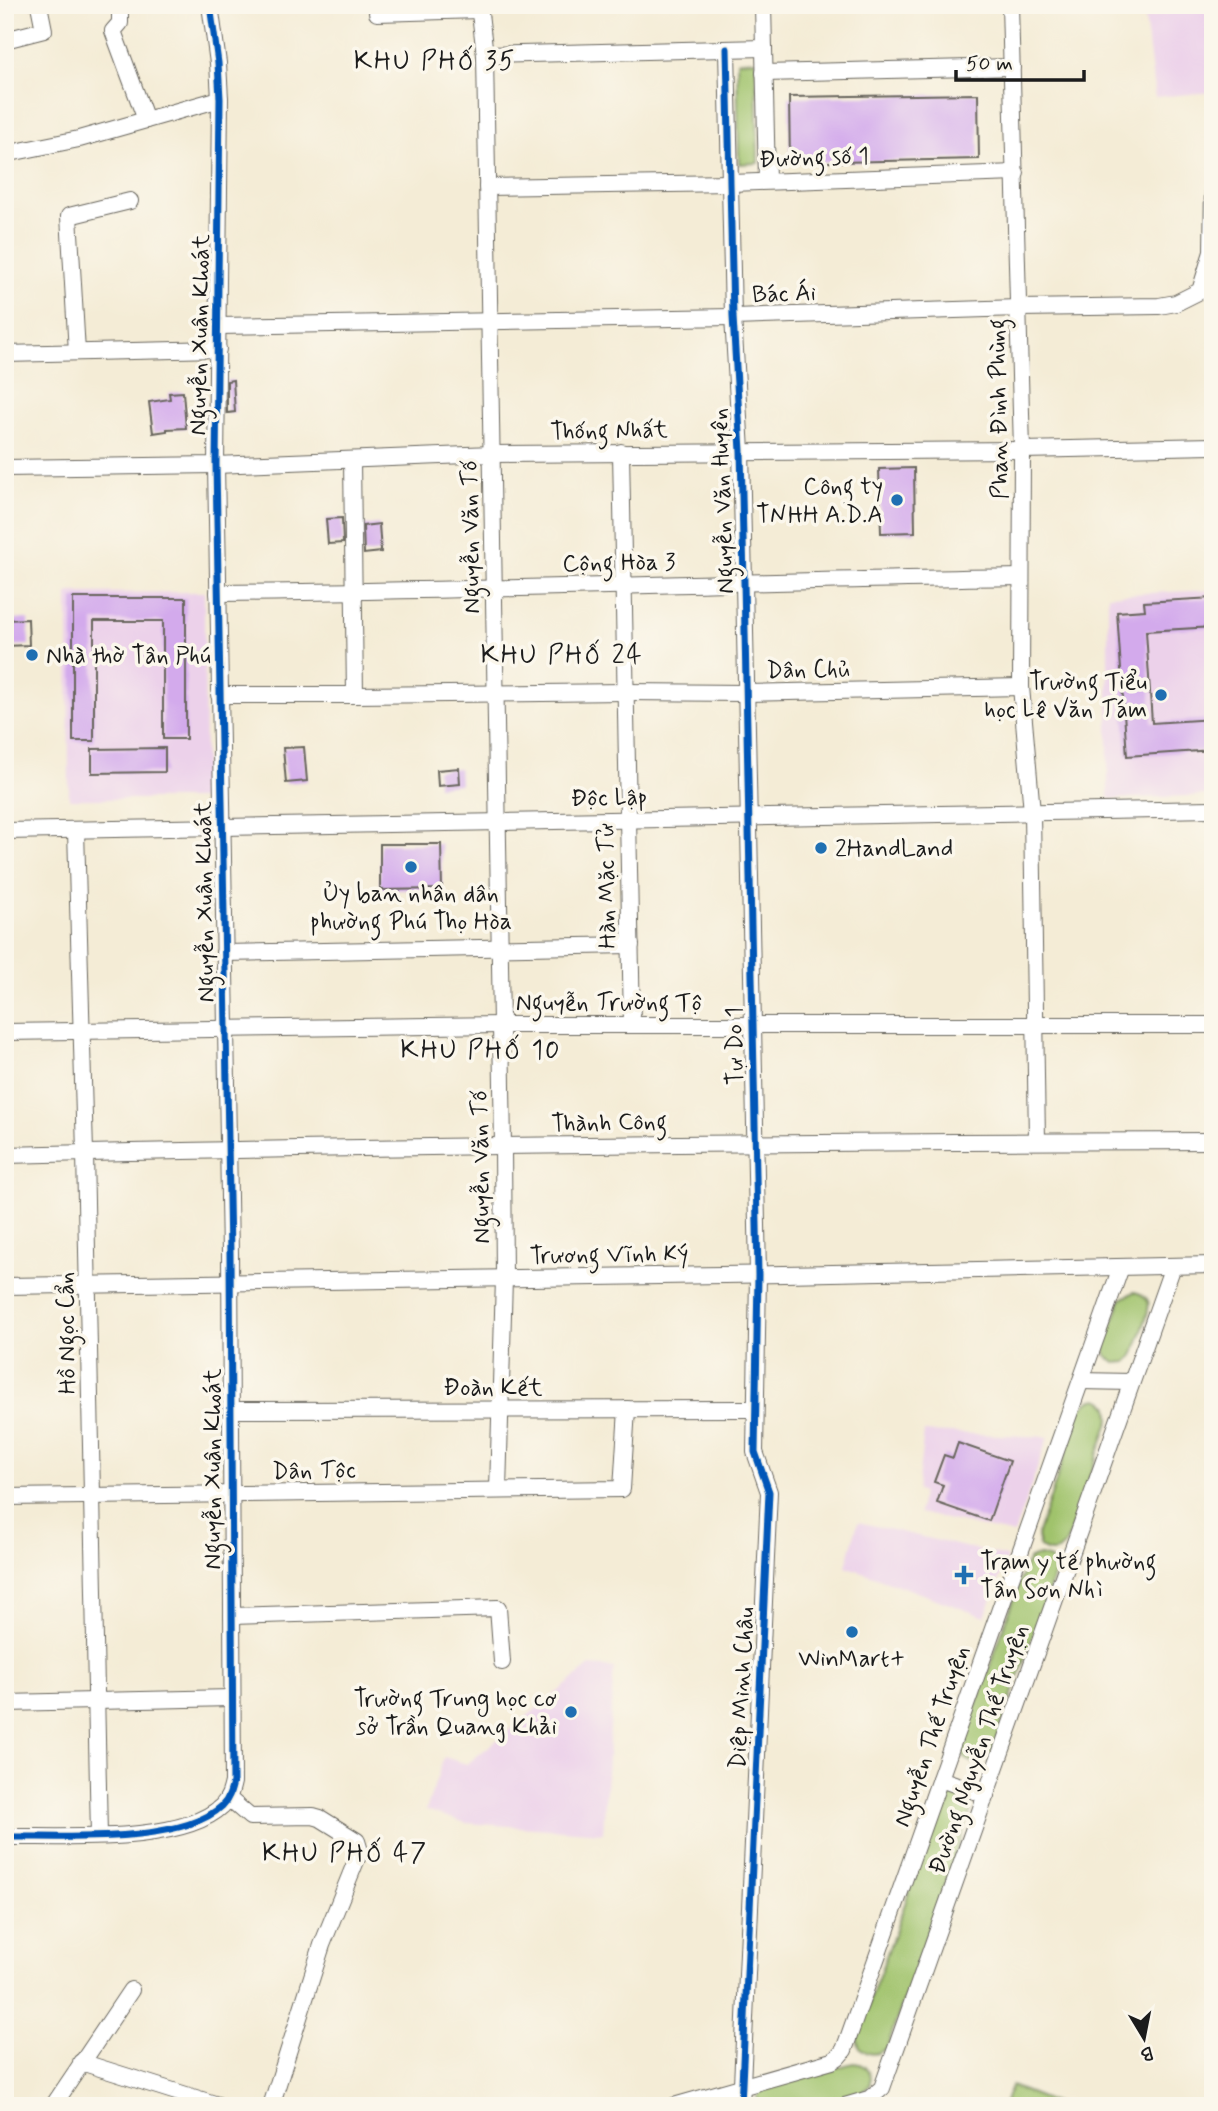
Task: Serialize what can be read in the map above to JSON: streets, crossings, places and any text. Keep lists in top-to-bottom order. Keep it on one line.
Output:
{"streets":{"street":["Đường số 1","Bác Ái","Nguyễn Xuân Khoát","Phan Đình Phùng","Thống Nhất","Nguyễn Văn Huyên","Nguyễn Văn Tố","Cộng Hòa 3","Dân Chủ","Độc Lập","Hàn Mặc Tử","Nguyễn Trường Tộ","Tự Do 1","Thành Công","Trương Vĩnh Ký","Hồ Ngọc Cẩn","Đoàn Kết","Dân Tộc","Diệp Minh Châu","Nguyễn Thế Truyện","Đường Nguyễn Thế Truyện"]},"crossings":[["Đường số 1","Phan Đình Phùng"],["Đường số 1","Nguyễn Văn Huyên"],["Đường số 1","Nguyễn Văn Tố"],["Bác Ái","Nguyễn Xuân Khoát"],["Bác Ái","Phan Đình Phùng"],["Bác Ái","Nguyễn Văn Huyên"],["Bác Ái","Nguyễn Văn Tố"],["Nguyễn Xuân Khoát","Thống Nhất"],["Nguyễn Xuân Khoát","Cộng Hòa 3"],["Nguyễn Xuân Khoát","Dân Chủ"],["Nguyễn Xuân Khoát","Độc Lập"],["Nguyễn Xuân Khoát","Nguyễn Trường Tộ"],["Nguyễn Xuân Khoát","Thành Công"],["Nguyễn Xuân Khoát","Trương Vĩnh Ký"],["Nguyễn Xuân Khoát","Đoàn Kết"],["Nguyễn Xuân Khoát","Dân Tộc"],["Phan Đình Phùng","Thống Nhất"],["Phan Đình Phùng","Cộng Hòa 3"],["Phan Đình Phùng","Dân Chủ"],["Phan Đình Phùng","Độc Lập"],["Phan Đình Phùng","Nguyễn Trường Tộ"],["Phan Đình Phùng","Thành Công"],["Thống Nhất","Nguyễn Văn Huyên"],["Thống Nhất","Nguyễn Văn Tố"],["Thống Nhất","Hàn Mặc Tử"],["Nguyễn Văn Huyên","Cộng Hòa 3"],["Nguyễn Văn Huyên","Dân Chủ"],["Nguyễn Văn Huyên","Độc Lập"],["Nguyễn Văn Huyên","Tự Do 1"],["Nguyễn Văn Tố","Cộng Hòa 3"],["Nguyễn Văn Tố","Dân Chủ"],["Nguyễn Văn Tố","Độc Lập"],["Nguyễn Văn Tố","Nguyễn Trường Tộ"],["Nguyễn Văn Tố","Thành Công"],["Nguyễn Văn Tố","Trương Vĩnh Ký"],["Nguyễn Văn Tố","Đoàn Kết"],["Nguyễn Văn Tố","Dân Tộc"],["Cộng Hòa 3","Hàn Mặc Tử"],["Dân Chủ","Hàn Mặc Tử"],["Độc Lập","Hàn Mặc Tử"],["Độc Lập","Tự Do 1"],["Độc Lập","Hồ Ngọc Cẩn"],["Hàn Mặc Tử","Nguyễn Trường Tộ"],["Nguyễn Trường Tộ","Tự Do 1"],["Nguyễn Trường Tộ","Hồ Ngọc Cẩn"],["Tự Do 1","Thành Công"],["Tự Do 1","Trương Vĩnh Ký"],["Tự Do 1","Diệp Minh Châu"],["Thành Công","Hồ Ngọc Cẩn"],["Trương Vĩnh Ký","Hồ Ngọc Cẩn"],["Trương Vĩnh Ký","Diệp Minh Châu"],["Trương Vĩnh Ký","Nguyễn Thế Truyện"],["Trương Vĩnh Ký","Đường Nguyễn Thế Truyện"],["Hồ Ngọc Cẩn","Dân Tộc"],["Đoàn Kết","Dân Tộc"],["Đoàn Kết","Diệp Minh Châu"],["Diệp Minh Châu","Nguyễn Thế Truyện"]],"districts":["KHU PHỐ 35","KHU PHỐ 24","KHU PHỐ 10","KHU PHỐ 47"],"places":{"other":["Công ty TNHH A.D.A","Nhà thờ Tân Phú","Trường Tiểu học Lê Văn Tám","2HandLand","Ủy ban nhân dân phường Phú Thọ Hòa","WinMart+","Trường Trung học cơ sở Trần Quang Khải"],"health":["Trạm y tế phường Tân Sơn Nhì"]},"scale_bar":"50 m","north":"bottom"}
